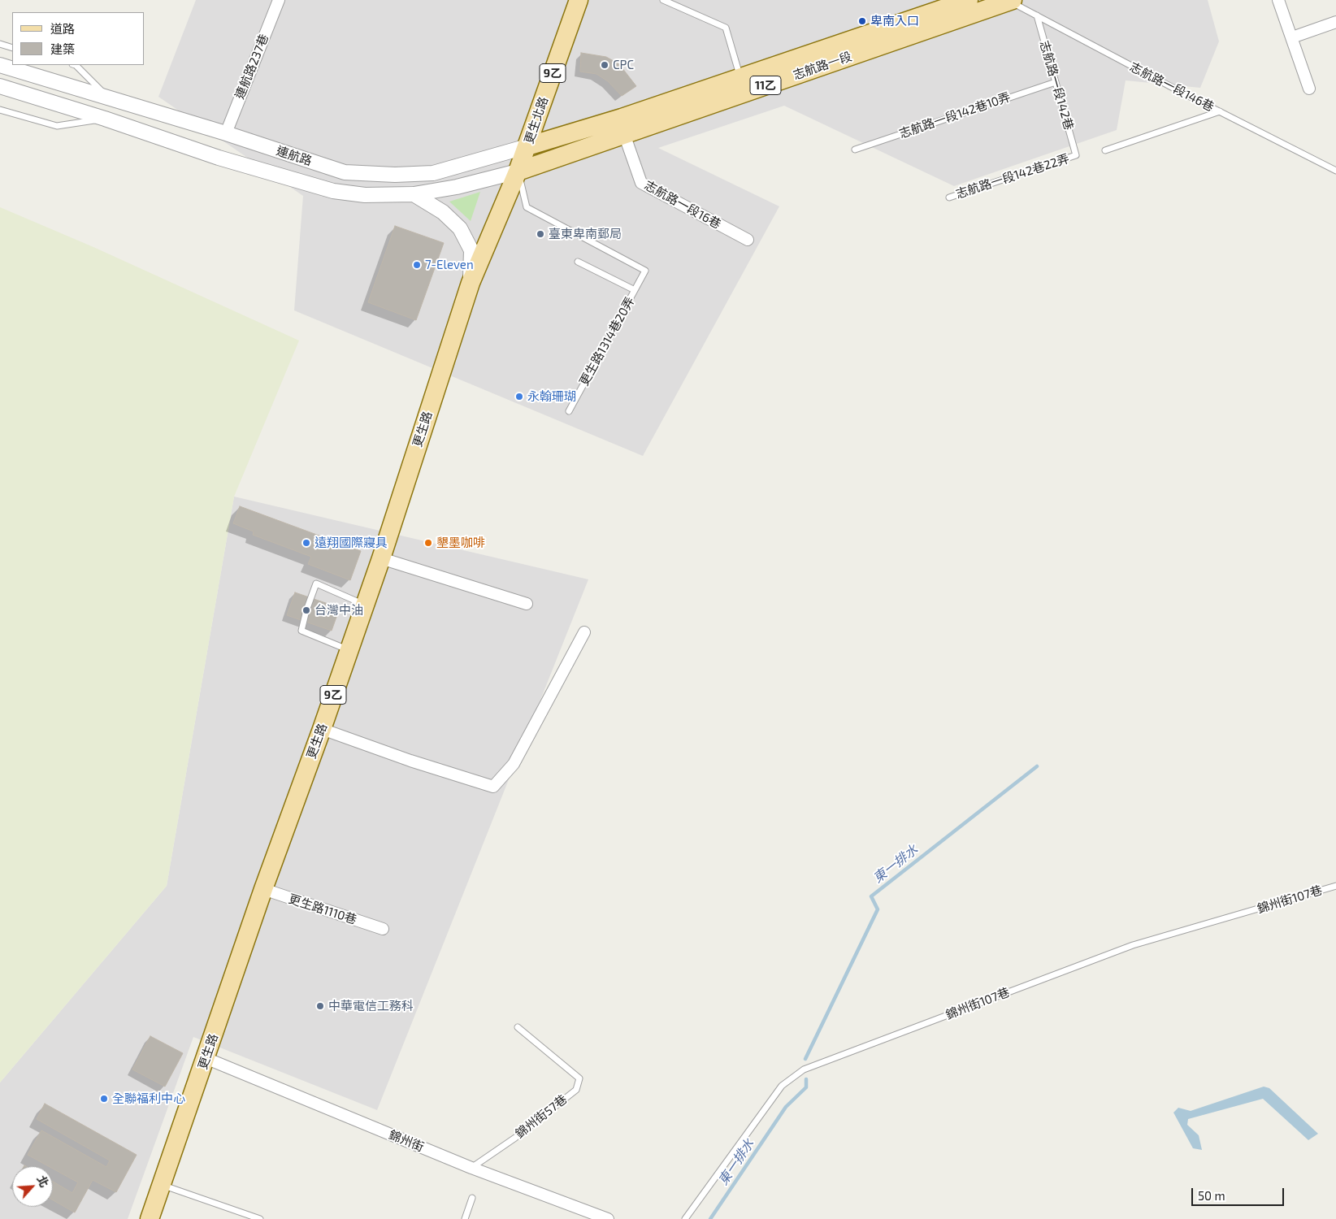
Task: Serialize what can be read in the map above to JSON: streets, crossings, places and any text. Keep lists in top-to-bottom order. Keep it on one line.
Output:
{"streets":{"main road":["志航路一段","9乙","11乙","更生北路","更生路"],"street":["連航路237巷","連航路","志航路一段16巷","更生路1110巷","錦州街"],"lane":["志航路一段142巷","志航路一段146巷","志航路一段142巷10弄","志航路一段142巷22弄","更生路1314巷20弄","錦州街107巷","錦州街57巷"]},"crossings":[["志航路一段","志航路一段146巷"],["志航路一段","更生北路"],["志航路一段","連航路"],["志航路一段","志航路一段16巷"],["志航路一段","更生路1314巷20弄"],["志航路一段","更生路"],["連航路237巷","連航路"],["志航路一段142巷","志航路一段146巷"],["志航路一段142巷","志航路一段142巷10弄"],["志航路一段142巷","志航路一段142巷22弄"],["更生北路","連航路"],["更生北路","更生路1314巷20弄"],["更生北路","更生路"],["連航路","更生路1314巷20弄"],["連航路","更生路"],["更生路1314巷20弄","更生路"],["更生路","更生路1110巷"],["更生路","錦州街"],["錦州街57巷","錦州街"]],"water":["東一排水"],"places":["卑南入口","CPC","臺東卑南郵局","7-Eleven","永翰珊瑚","遠翔國際寢具","墾墨咖啡","台灣中油","中華電信工務科","全聯福利中心"],"legend":["道路","建築"],"scale_bar":"50 m","north":"top right"}
